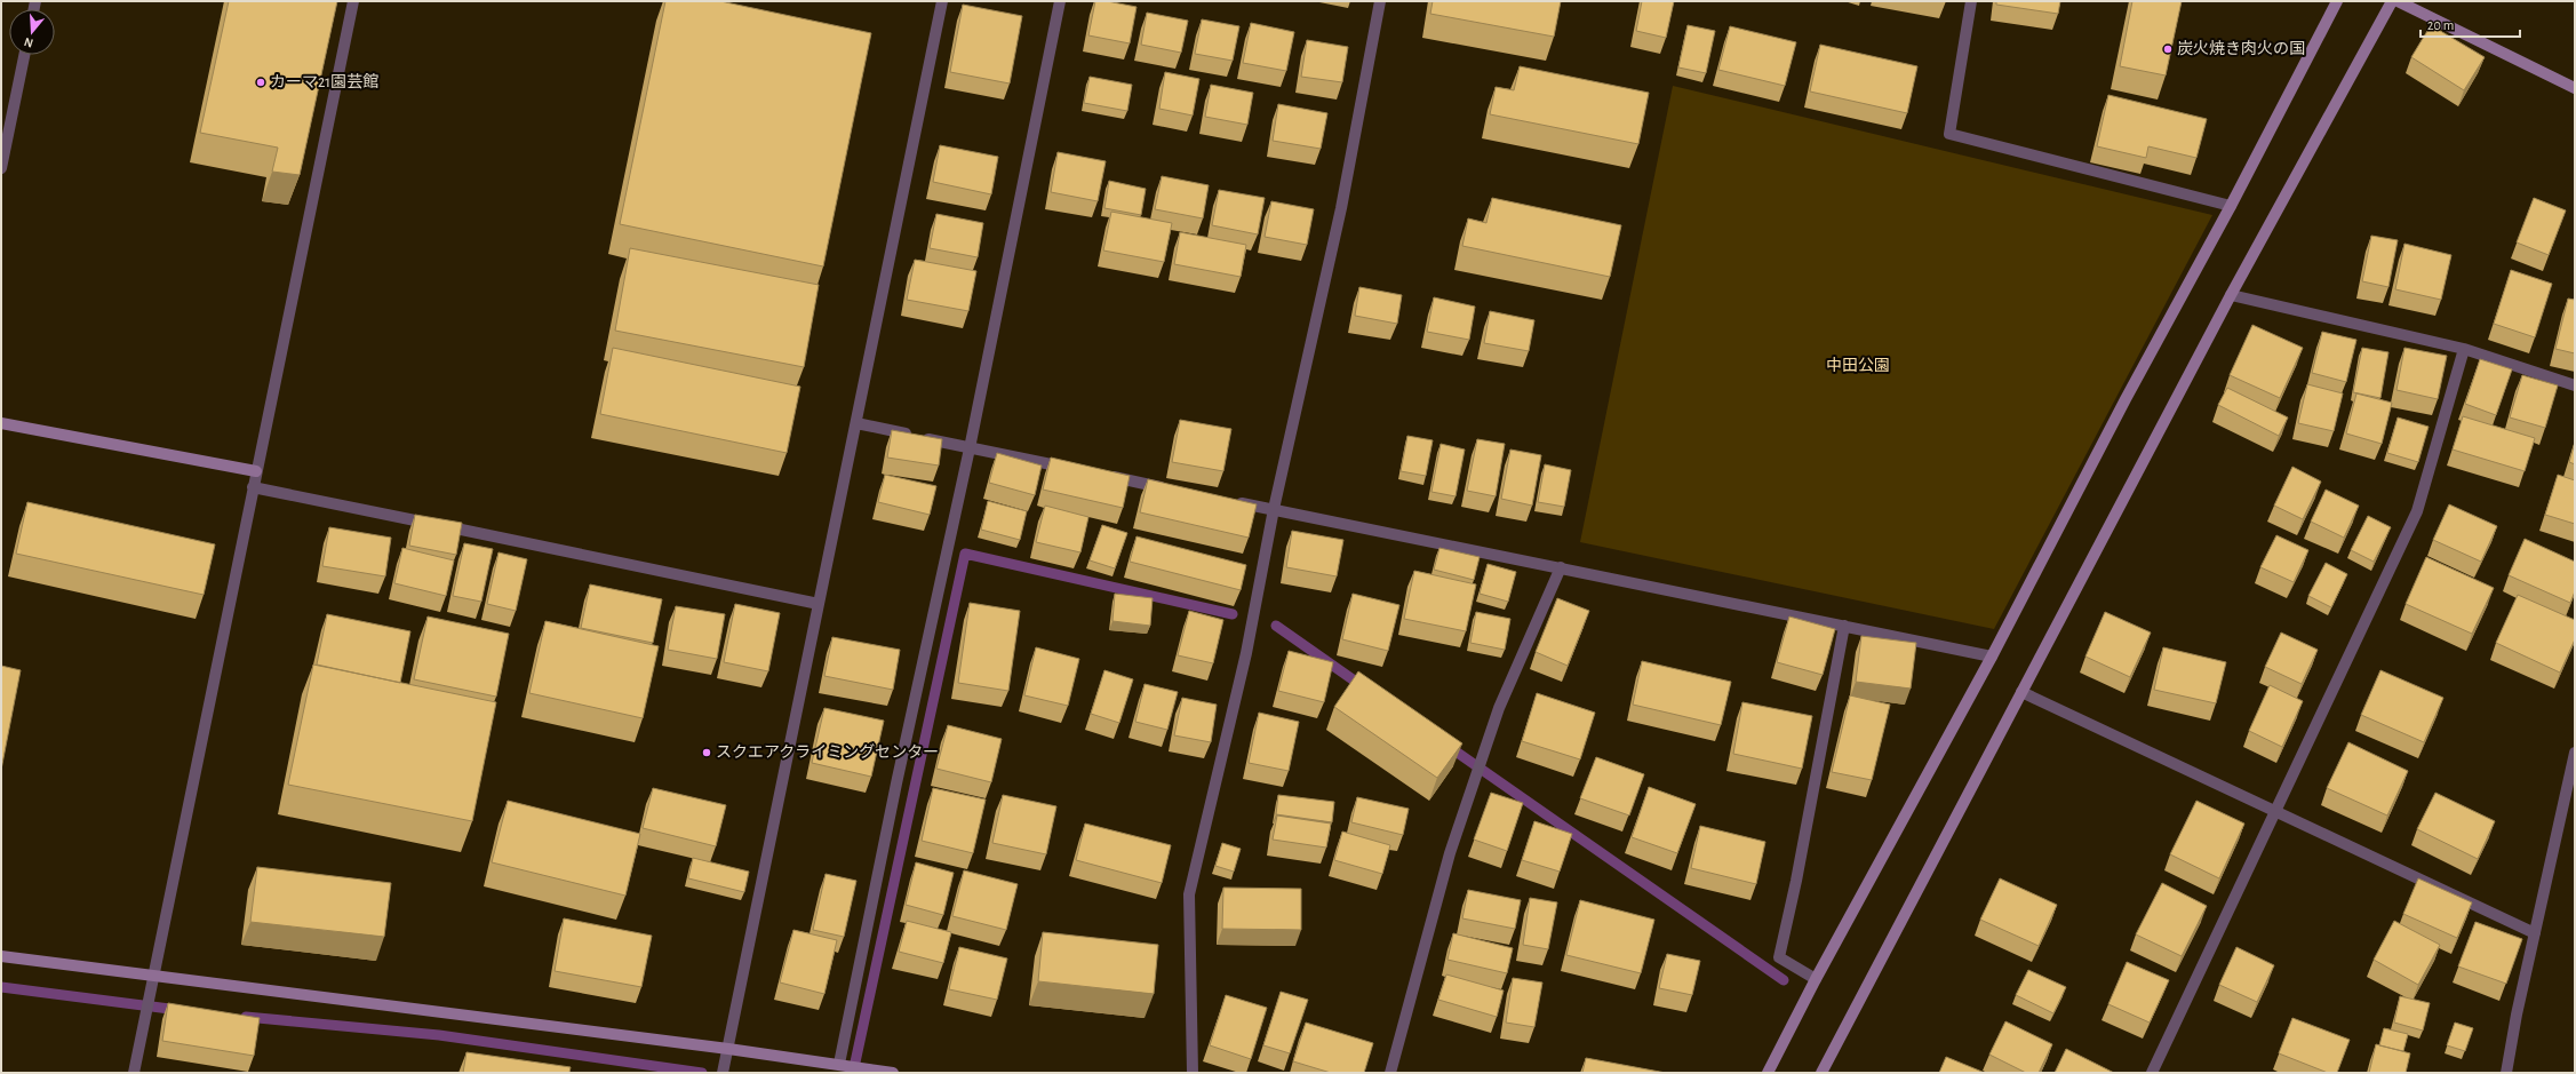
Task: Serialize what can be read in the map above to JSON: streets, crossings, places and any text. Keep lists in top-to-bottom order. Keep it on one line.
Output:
{"parks":["中田公園"],"places":["炭火焼き肉火の国","カーマ21園芸館","スクエアクライミングセンター"],"scale_bar":"20 m","north":"bottom"}
